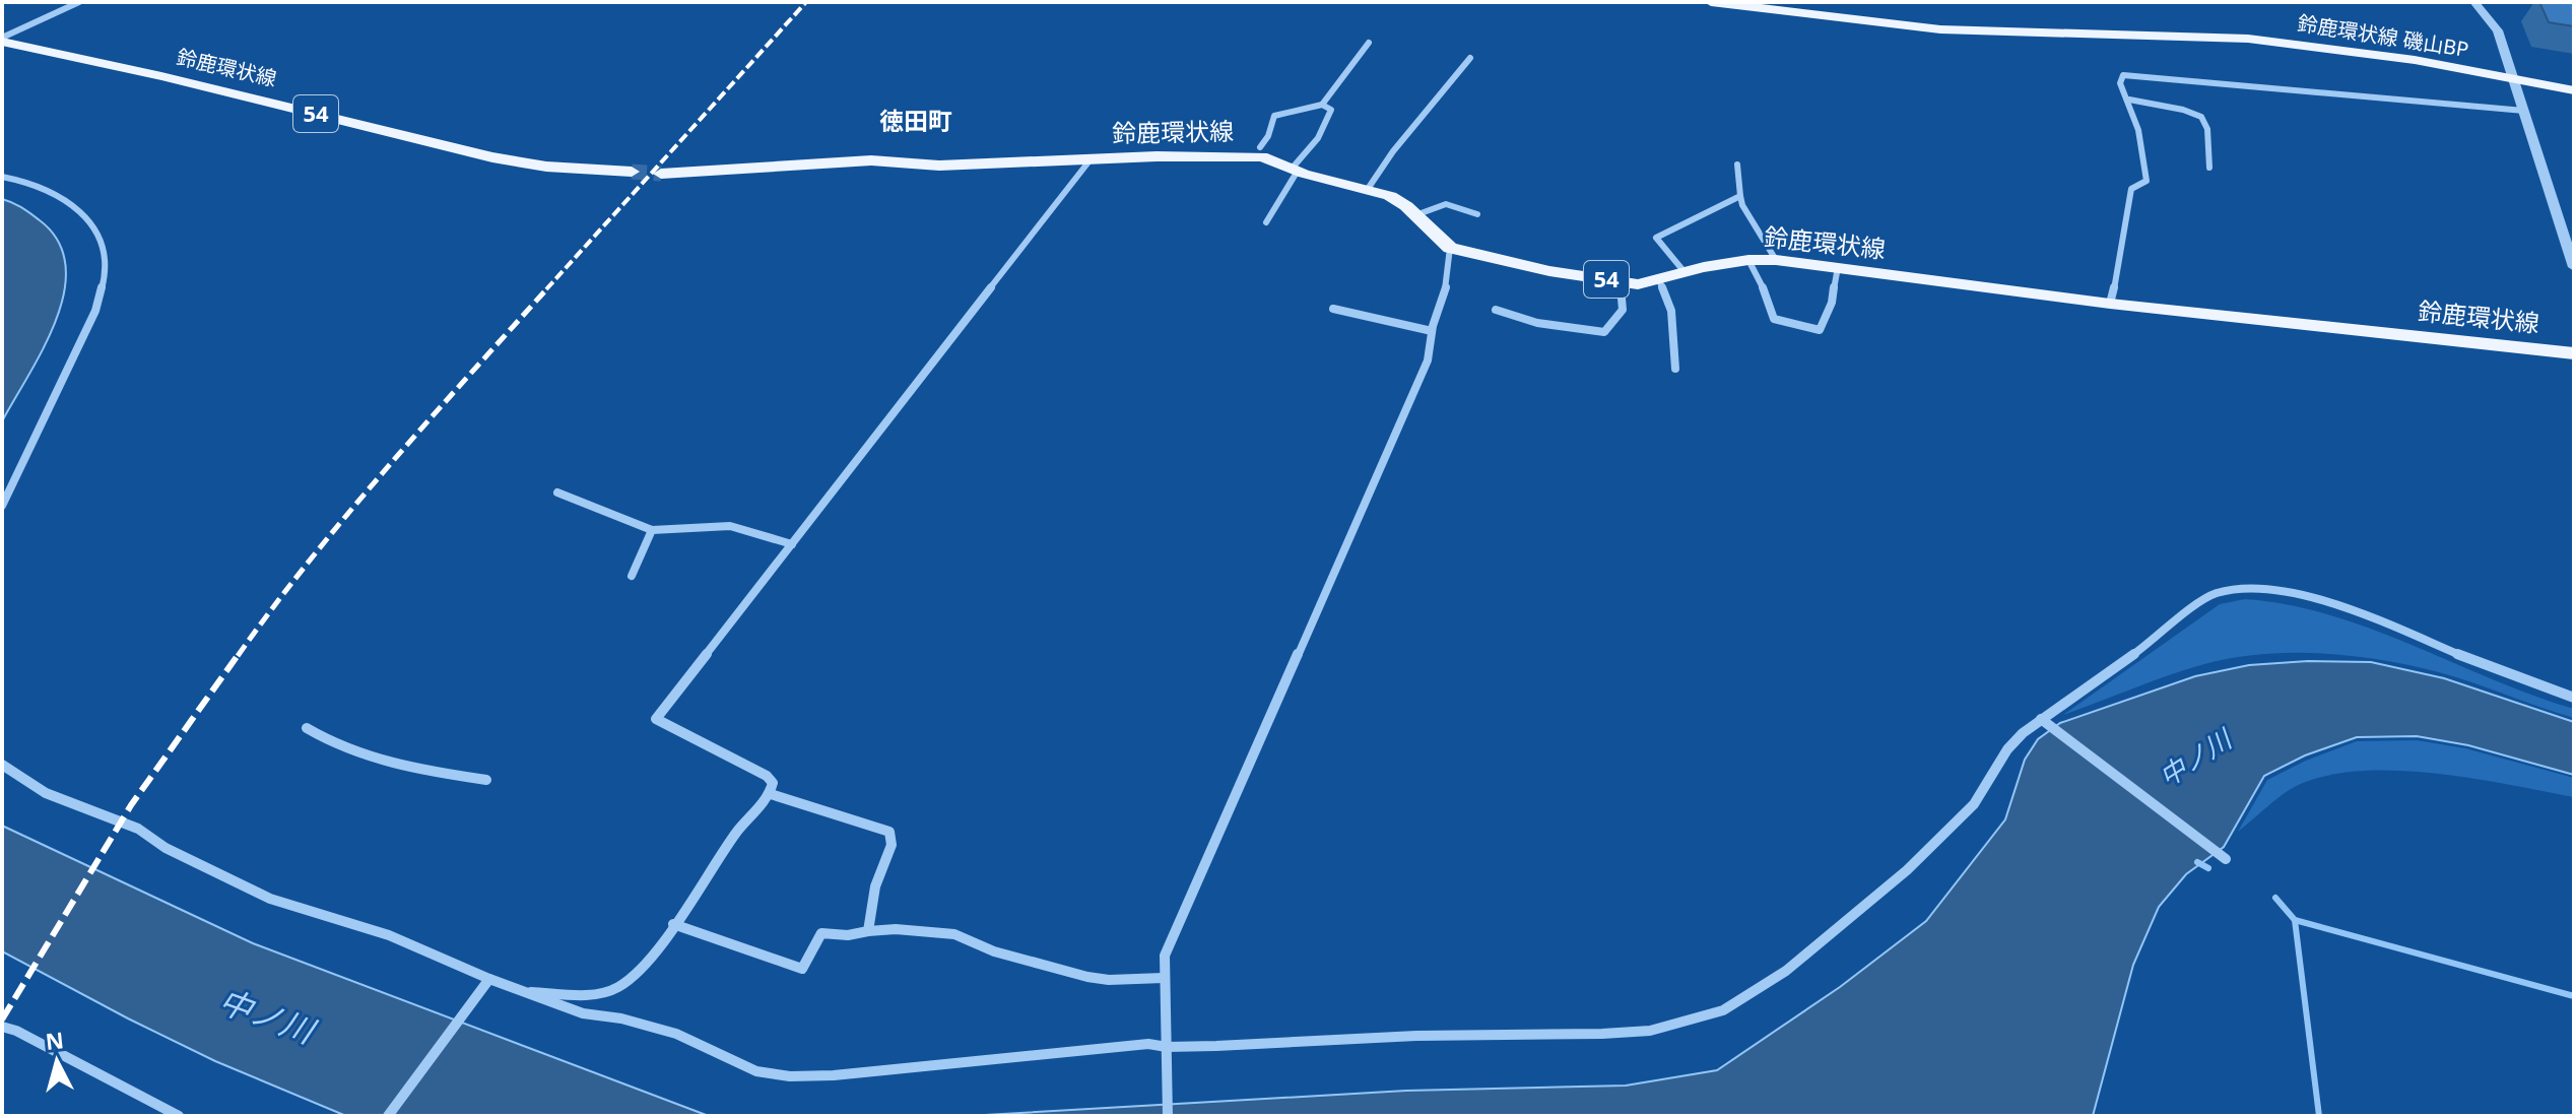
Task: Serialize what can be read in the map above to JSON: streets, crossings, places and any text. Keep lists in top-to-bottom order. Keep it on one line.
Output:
{"streets":{"main road":["鈴鹿環状線 磯山BP","鈴鹿環状線","54"]},"districts":["徳田町"],"water":["中ノ川"],"north":"top"}
